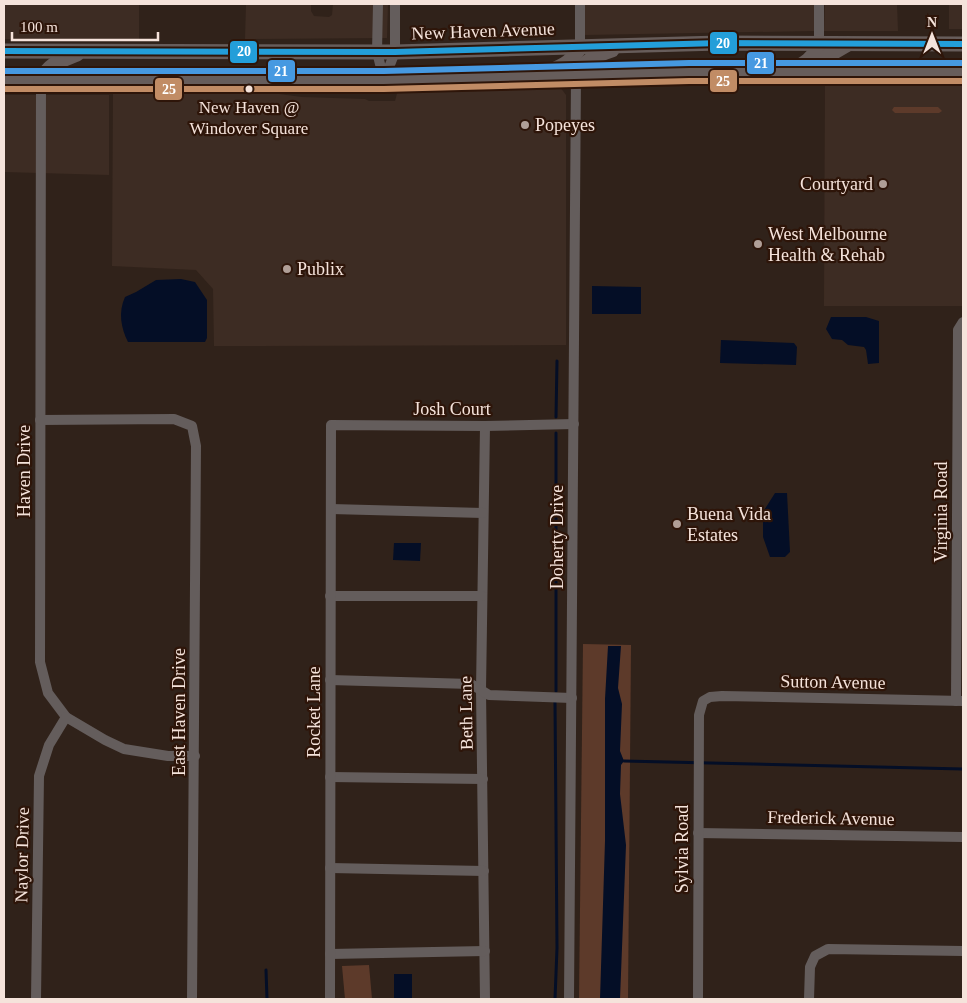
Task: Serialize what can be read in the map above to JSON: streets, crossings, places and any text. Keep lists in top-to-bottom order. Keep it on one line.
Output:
{"streets":{"main road":["New Haven Avenue"],"street":["Josh Court","Haven Drive","Virginia Road","Doherty Drive","Sutton Avenue","East Haven Drive","Rocket Lane","Beth Lane","Frederick Avenue","Sylvia Road","Naylor Drive"]},"crossings":[["Josh Court","Doherty Drive"],["Josh Court","Rocket Lane"],["Josh Court","Beth Lane"],["Haven Drive","East Haven Drive"],["Haven Drive","Naylor Drive"],["Virginia Road","Sutton Avenue"],["Sutton Avenue","Sylvia Road"],["Frederick Avenue","Sylvia Road"]],"places":["New Haven @ Windover Square","Popeyes","Courtyard","West Melbourne Health & Rehab","Publix","Buena Vida Estates"],"lines":["transit line 20","transit line 21","transit line 25"],"scale_bar":"100 m","north":"top"}
